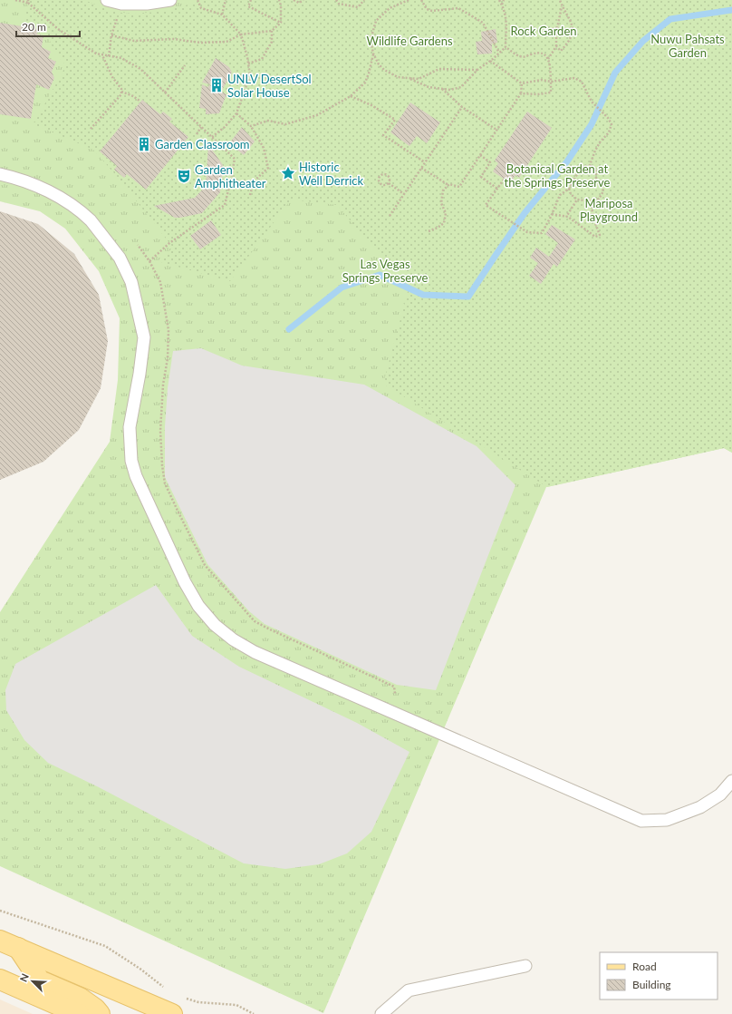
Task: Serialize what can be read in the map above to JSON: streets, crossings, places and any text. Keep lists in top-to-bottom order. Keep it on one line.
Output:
{"parks":["Rock Garden","Nuwu Pahsats Garden","Wildlife Gardens","Botanical Garden at the Springs Preserve","Mariposa Playground","Las Vegas Springs Preserve"],"places":{"building":["UNLV DesertSol Solar House","Garden Classroom"],"place":["Historic Well Derrick"],"theatre":["Garden Amphitheater"]},"legend":["Road","Building"],"scale_bar":"20 m","north":"top left"}
